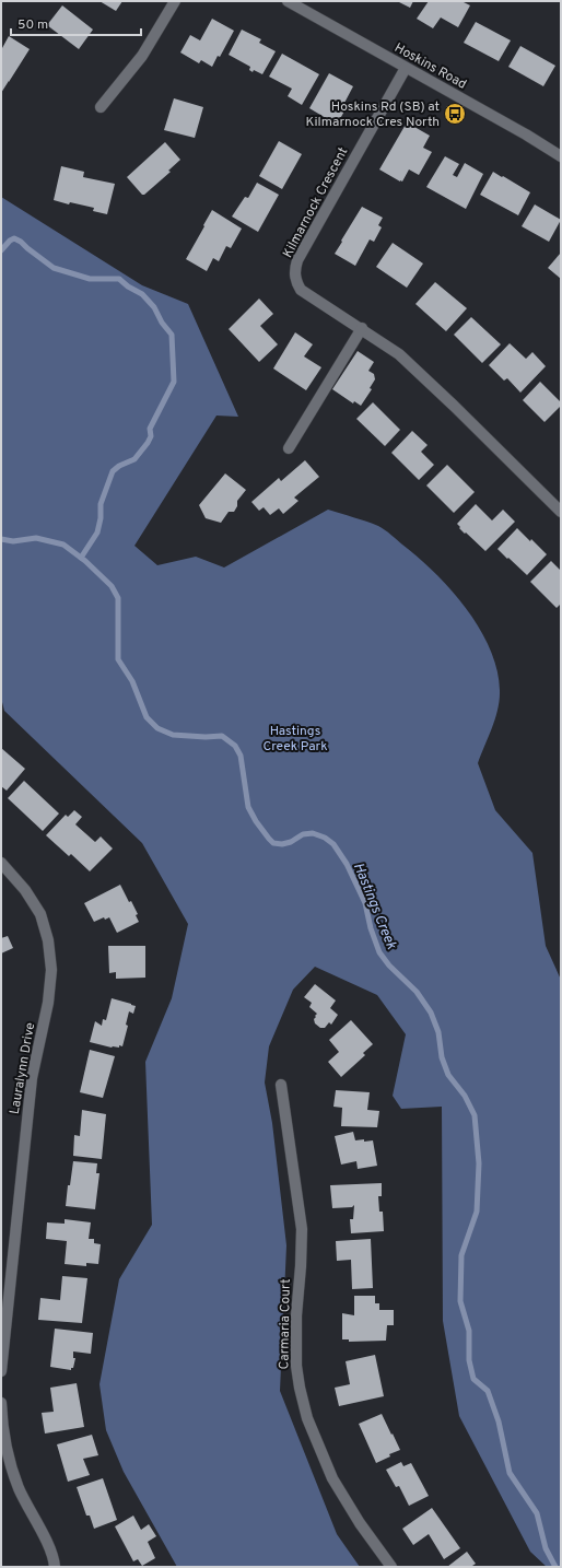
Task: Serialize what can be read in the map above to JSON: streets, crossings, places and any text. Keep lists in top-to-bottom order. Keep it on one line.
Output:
{"streets":{"street":["Hoskins Road","Kilmarnock Crescent","Lauralynn Drive","Carmaria Court"]},"crossings":[["Hoskins Road","Kilmarnock Crescent"]],"water":["Hastings Creek"],"parks":["Hastings Creek Park"],"places":{"bus stop":["Hoskins Rd (SB) at Kilmarnock Cres North"]},"scale_bar":"50 m"}
